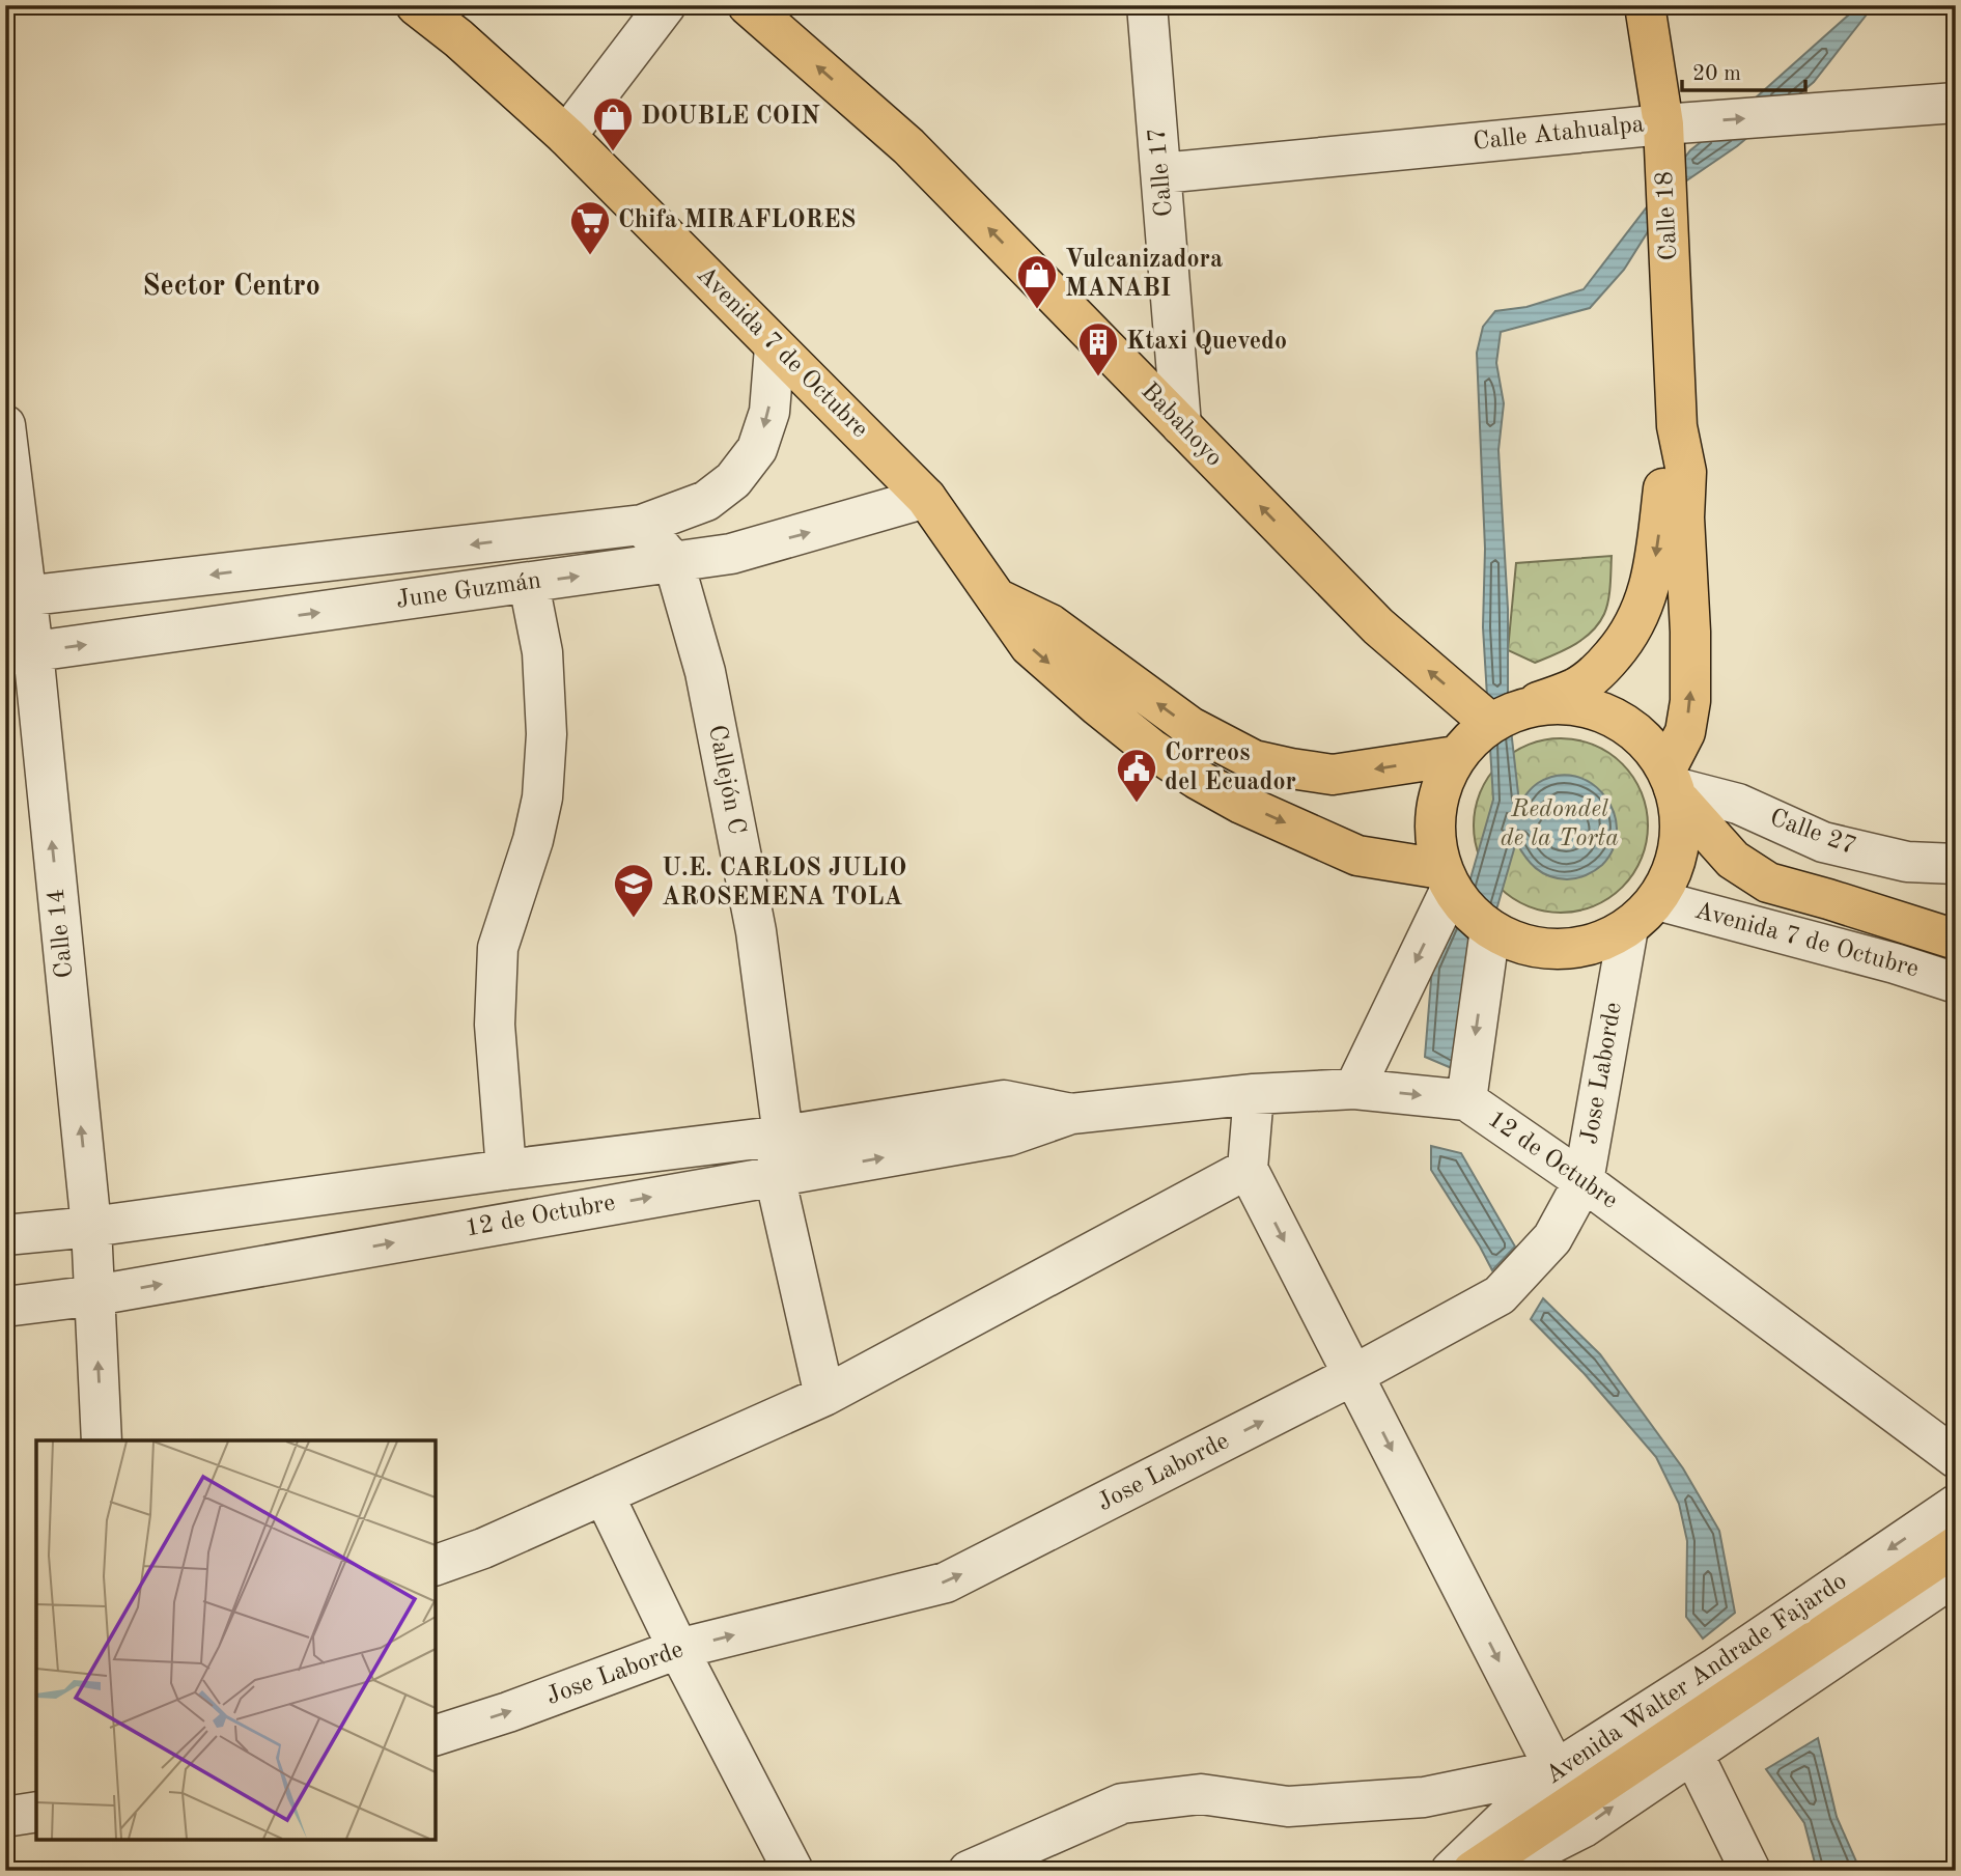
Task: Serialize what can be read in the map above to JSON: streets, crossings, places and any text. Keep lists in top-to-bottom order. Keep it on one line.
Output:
{"streets":{"main road":["Calle 18","Avenida 7 de Octubre","Babahoyo","Avenida Walter Andrade Fajardo"],"street":["Calle Atahualpa","Calle 17","June Guzmán","Callejón C","Calle 27","Calle 14","Jose Laborde","12 de Octubre"]},"crossings":[["Calle Atahualpa","Calle 17"],["Calle Atahualpa","Calle 18"],["Calle 17","Babahoyo"],["Calle 18","Avenida 7 de Octubre"],["Calle 18","Babahoyo"],["Calle 18","Calle 27"],["Calle 18","Jose Laborde"],["Avenida 7 de Octubre","Babahoyo"],["Avenida 7 de Octubre","June Guzmán"],["Avenida 7 de Octubre","Calle 27"],["Avenida 7 de Octubre","Jose Laborde"],["Babahoyo","Calle 27"],["Babahoyo","Jose Laborde"],["June Guzmán","Callejón C"],["June Guzmán","Calle 14"],["Callejón C","12 de Octubre"],["Calle 27","Jose Laborde"],["Calle 14","12 de Octubre"],["Jose Laborde","12 de Octubre"]],"one_way":["Calle Atahualpa","Babahoyo","Calle 14"],"districts":["Sector Centro"],"parks":["Redondel de la Torta"],"places":{"shop":["DOUBLE COIN","Vulcanizadora MANABI"],"supermarket":["Chifa MIRAFLORES"],"building":["Ktaxi Quevedo"],"public building":["Correos del Ecuador"],"school or university":["U.E. CARLOS JULIO AROSEMENA TOLA"]},"scale_bar":"20 m"}
